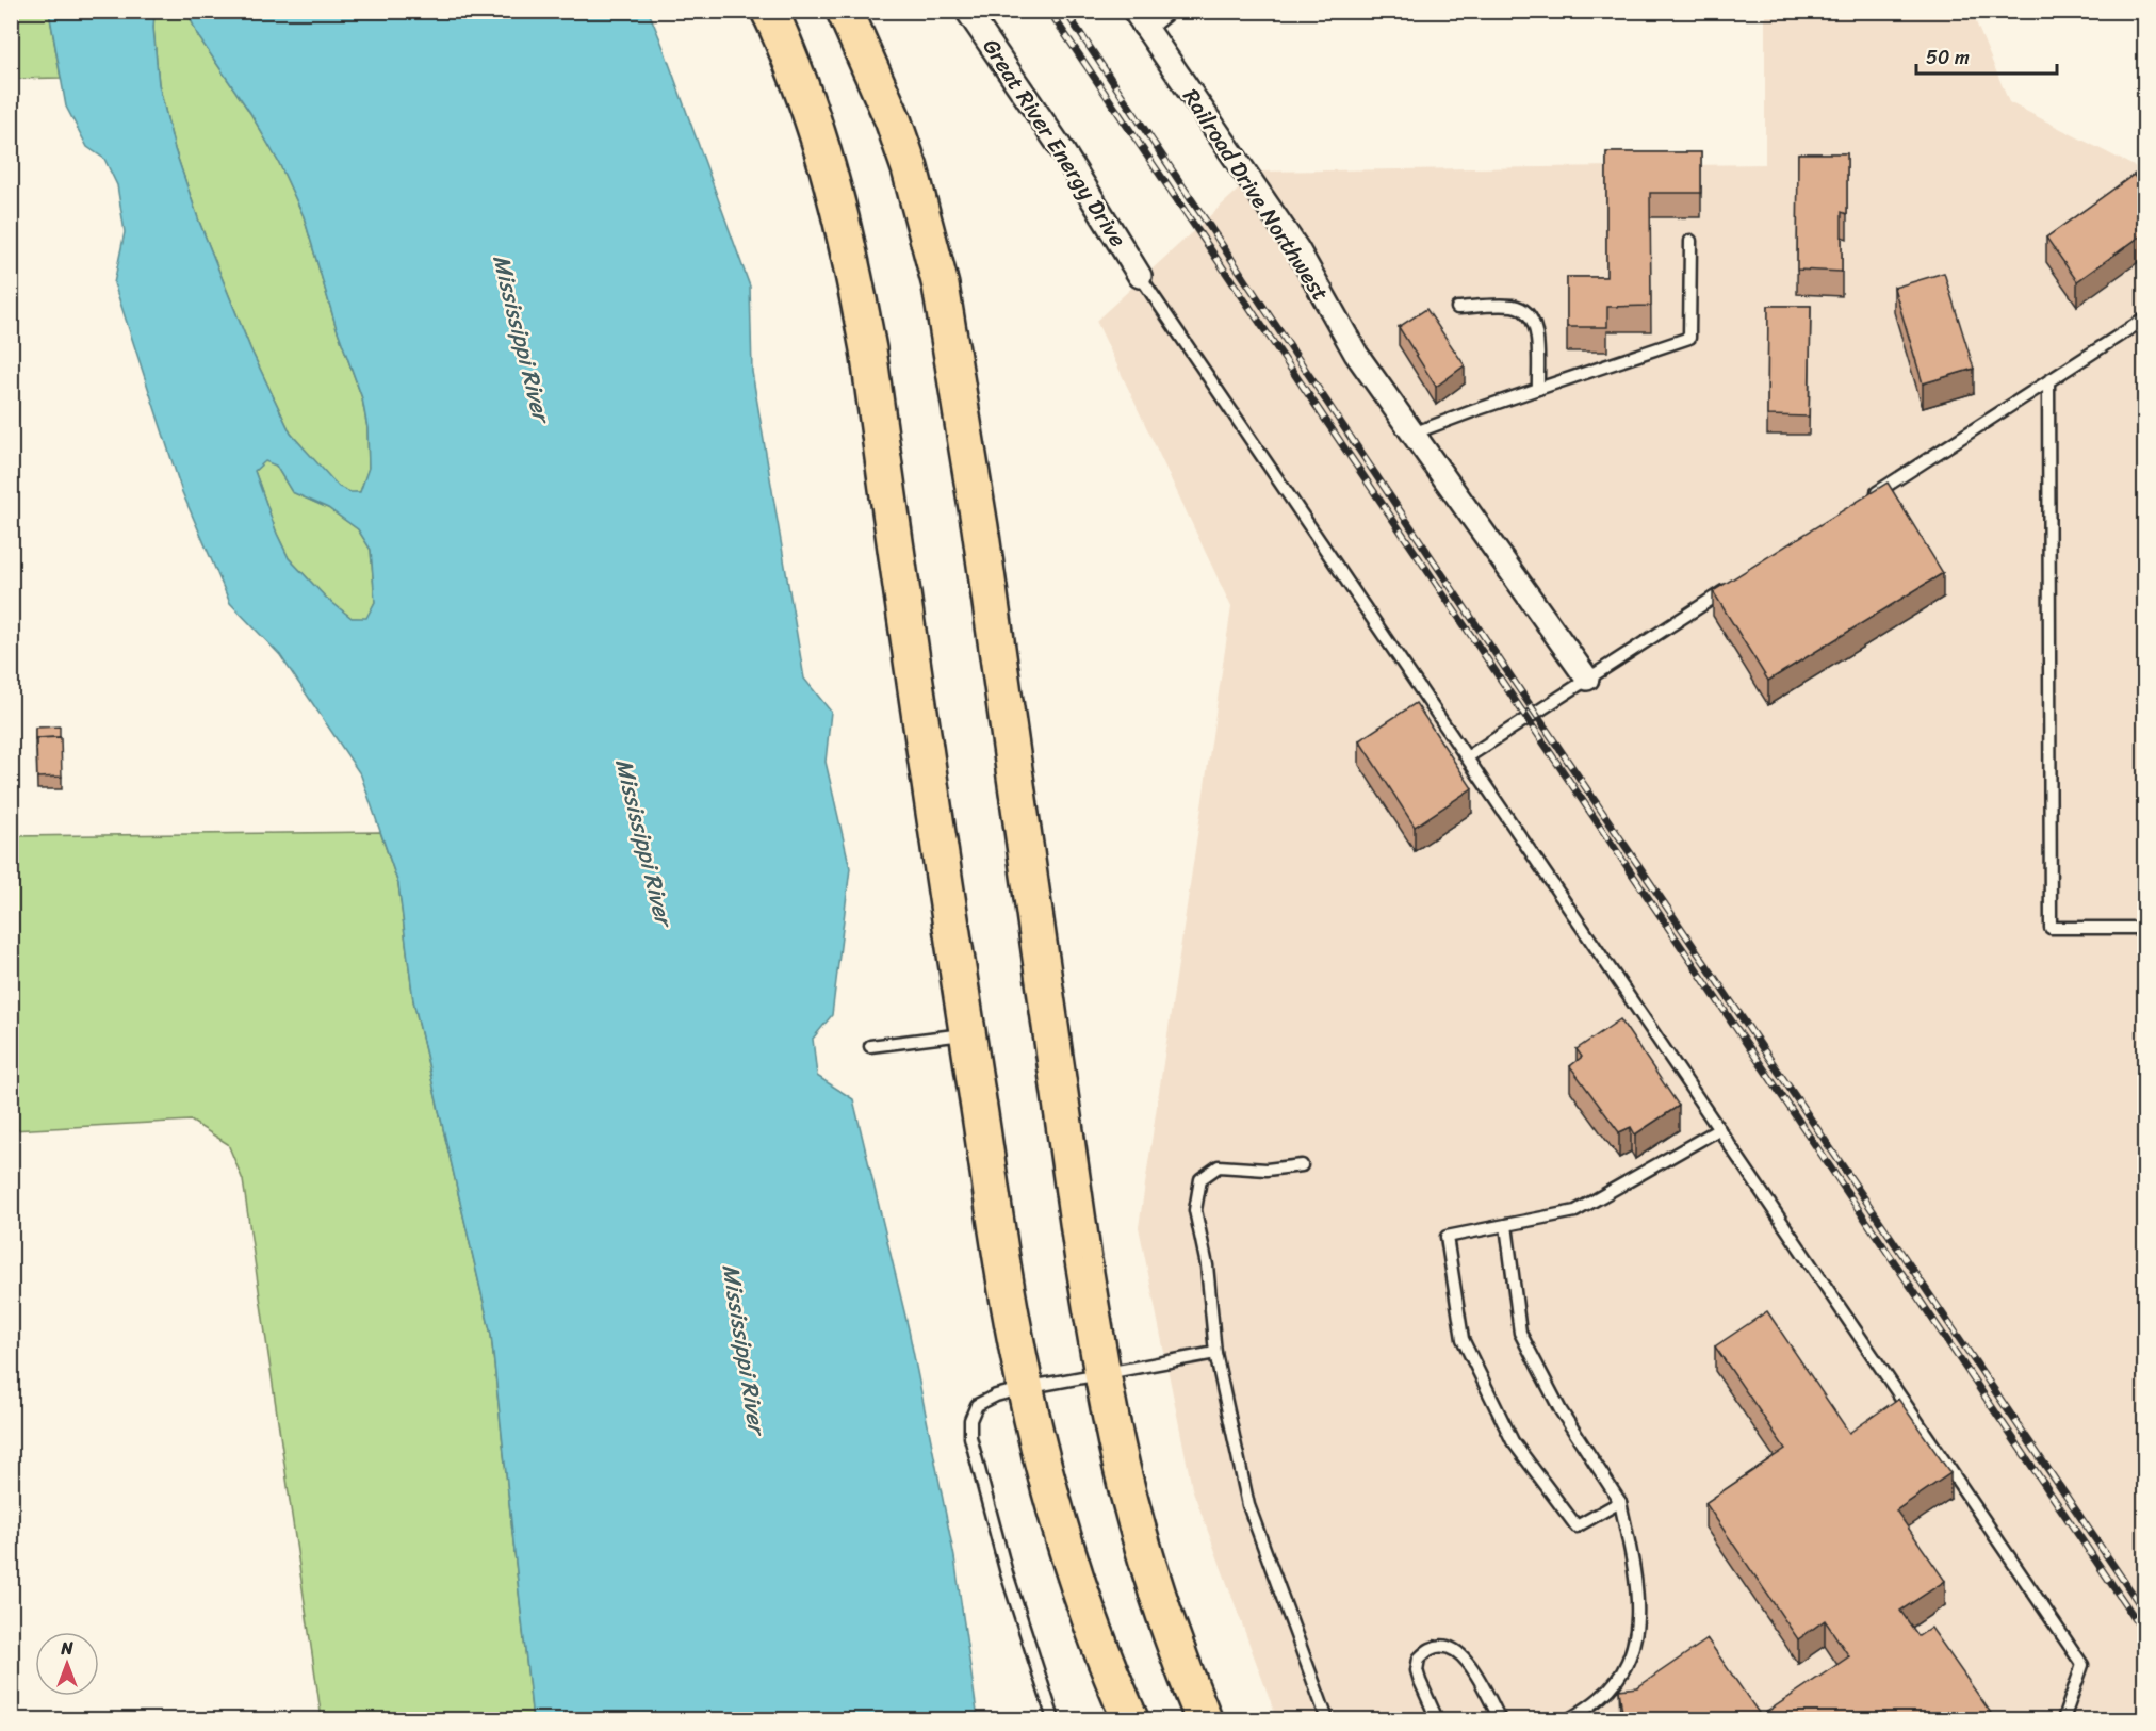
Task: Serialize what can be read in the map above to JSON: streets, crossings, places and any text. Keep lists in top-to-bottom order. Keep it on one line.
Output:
{"streets":{"street":["Great River Energy Drive","Railroad Drive Northwest"]},"water":["Mississippi River"],"scale_bar":"50 m","north":"top"}
